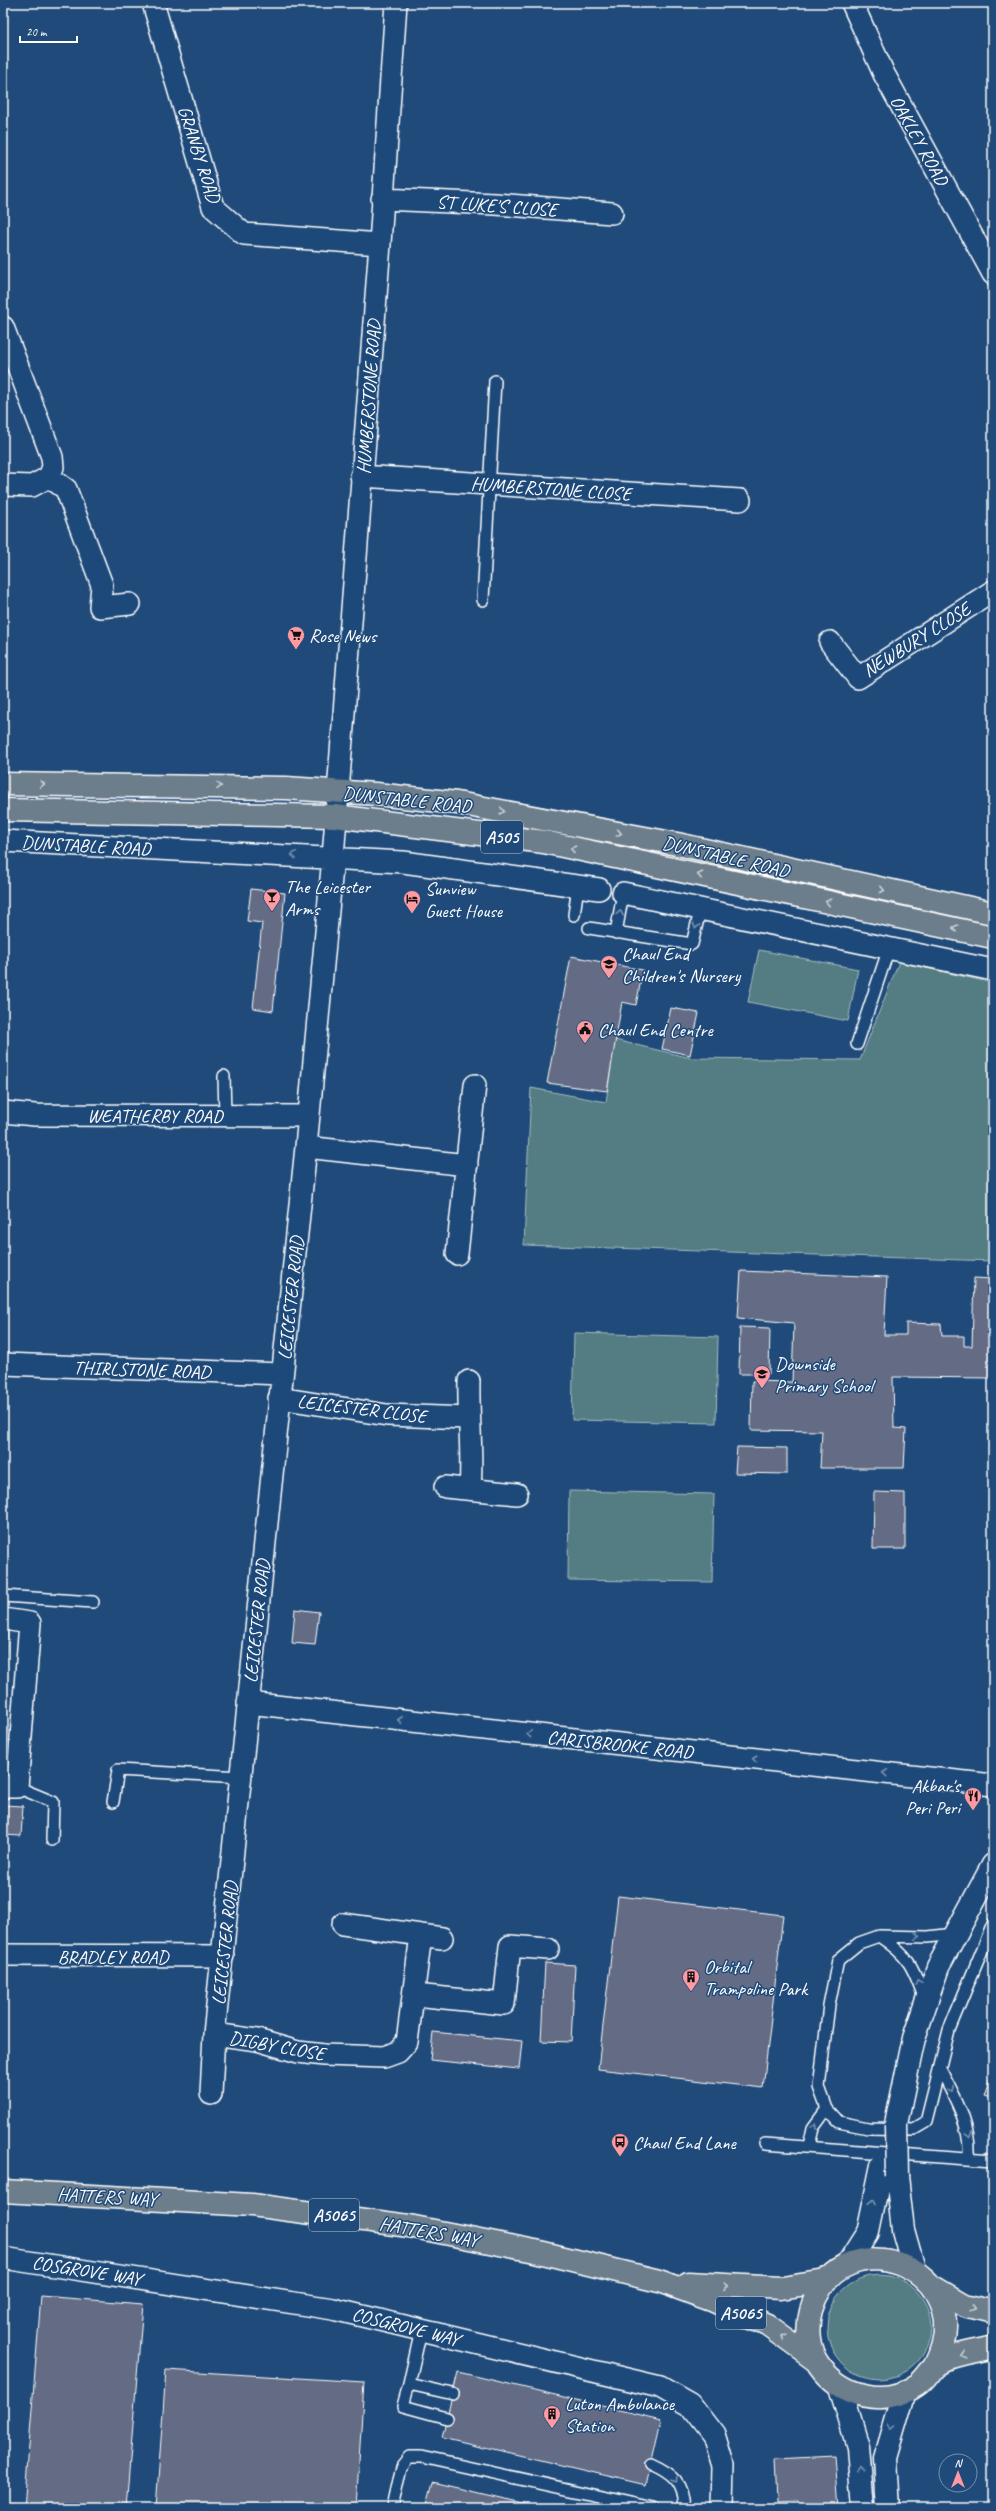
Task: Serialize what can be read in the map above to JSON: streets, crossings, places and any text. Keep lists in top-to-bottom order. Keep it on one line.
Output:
{"streets":{"main road":["DUNSTABLE ROAD","A505","HATTERS WAY","A5065"],"street":["OAKLEY ROAD","GRANBY ROAD","ST LUKE'S CLOSE","HUMBERSTONE ROAD","HUMBERSTONE CLOSE","NEWBURY CLOSE","WEATHERBY ROAD","LEICESTER ROAD","THIRLSTONE ROAD","LEICESTER CLOSE","CARISBROOKE ROAD","BRADLEY ROAD","DIGBY CLOSE","COSGROVE WAY"]},"crossings":[["GRANBY ROAD","HUMBERSTONE ROAD"],["ST LUKE'S CLOSE","HUMBERSTONE ROAD"],["HUMBERSTONE ROAD","HUMBERSTONE CLOSE"],["HUMBERSTONE ROAD","DUNSTABLE ROAD"],["HUMBERSTONE ROAD","LEICESTER ROAD"],["DUNSTABLE ROAD","LEICESTER ROAD"],["WEATHERBY ROAD","LEICESTER ROAD"],["LEICESTER ROAD","THIRLSTONE ROAD"],["LEICESTER ROAD","LEICESTER CLOSE"],["LEICESTER ROAD","CARISBROOKE ROAD"],["LEICESTER ROAD","BRADLEY ROAD"],["LEICESTER ROAD","DIGBY CLOSE"]],"one_way":["CARISBROOKE ROAD"],"places":{"supermarket":["Rose News"],"bar":["The Leicester Arms"],"hotel":["Sunview Guest House"],"school or university":["Chaul End Children's Nursery","Downside Primary School"],"public building":["Chaul End Centre"],"restaurant":["Akbar's Peri Peri"],"building":["Orbital Trampoline Park","Luton Ambulance Station"],"bus stop":["Chaul End Lane"]},"scale_bar":"20 m","north":"top"}
